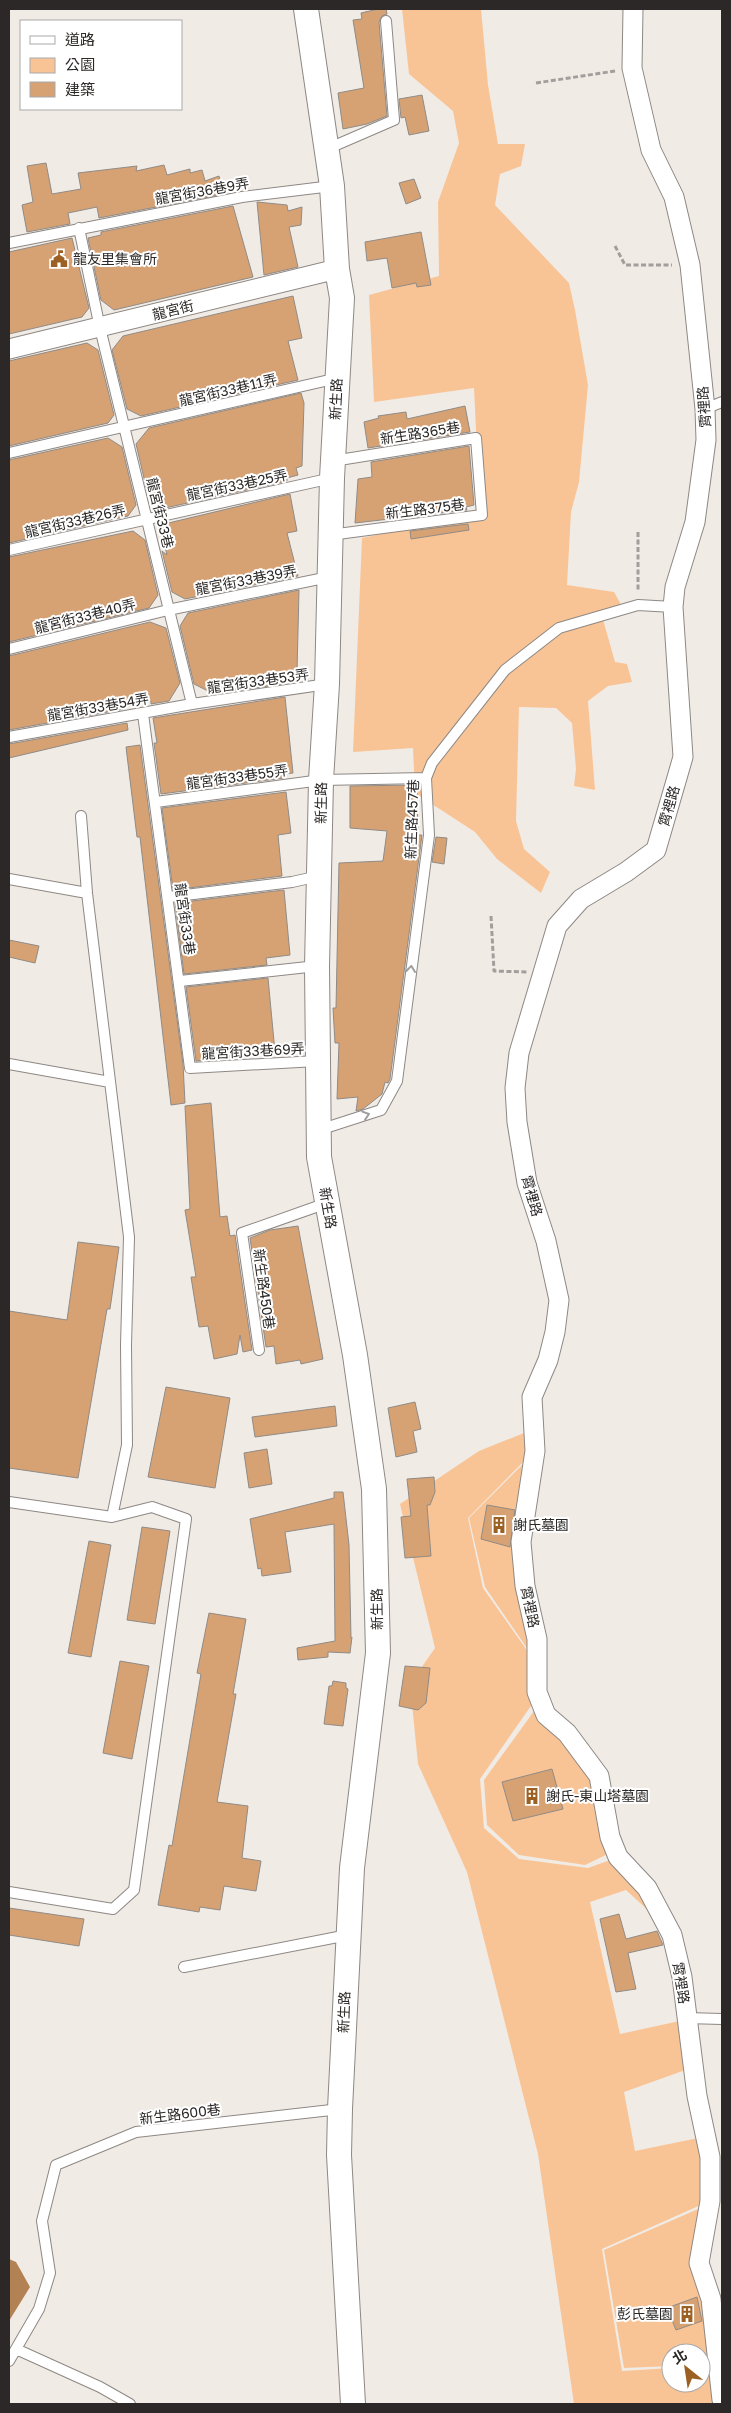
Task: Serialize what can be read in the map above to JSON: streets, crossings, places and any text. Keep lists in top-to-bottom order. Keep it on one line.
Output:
{"streets":{"street":["龍宮街","新生路","霄裡路"],"lane":["龍宮街36巷9弄","龍宮街33巷11弄","新生路365巷","龍宮街33巷25弄","新生路375巷","龍宮街33巷","龍宮街33巷26弄","龍宮街33巷39弄","龍宮街33巷40弄","龍宮街33巷53弄","龍宮街33巷54弄","龍宮街33巷55弄","新生路457巷","龍宮街33巷69弄","新生路450巷","新生路600巷"]},"crossings":[["龍宮街36巷9弄","新生路"],["龍宮街36巷9弄","龍宮街33巷"],["龍宮街","新生路"],["龍宮街","龍宮街33巷"],["龍宮街33巷11弄","新生路"],["龍宮街33巷11弄","龍宮街33巷"],["新生路","新生路365巷"],["新生路","龍宮街33巷25弄"],["新生路","新生路375巷"],["新生路","龍宮街33巷39弄"],["新生路","龍宮街33巷53弄"],["新生路","龍宮街33巷55弄"],["新生路","新生路457巷"],["新生路","龍宮街33巷69弄"],["新生路","新生路450巷"],["新生路","新生路600巷"],["霄裡路","新生路457巷"],["新生路365巷","龍宮街33巷25弄"],["新生路365巷","新生路375巷"],["龍宮街33巷25弄","龍宮街33巷"],["龍宮街33巷25弄","龍宮街33巷26弄"],["龍宮街33巷","龍宮街33巷26弄"],["龍宮街33巷","龍宮街33巷39弄"],["龍宮街33巷","龍宮街33巷40弄"],["龍宮街33巷","龍宮街33巷53弄"],["龍宮街33巷","龍宮街33巷54弄"],["龍宮街33巷","龍宮街33巷55弄"],["龍宮街33巷","龍宮街33巷69弄"],["龍宮街33巷39弄","龍宮街33巷40弄"],["龍宮街33巷53弄","龍宮街33巷54弄"],["龍宮街33巷55弄","新生路457巷"]],"one_way":["新生路457巷"],"places":{"public building":["龍友里集會所"],"building":["謝氏墓園","謝氏-東山塔墓園","彭氏墓園"]},"legend":["道路","公園","建築"],"north":"top left"}
